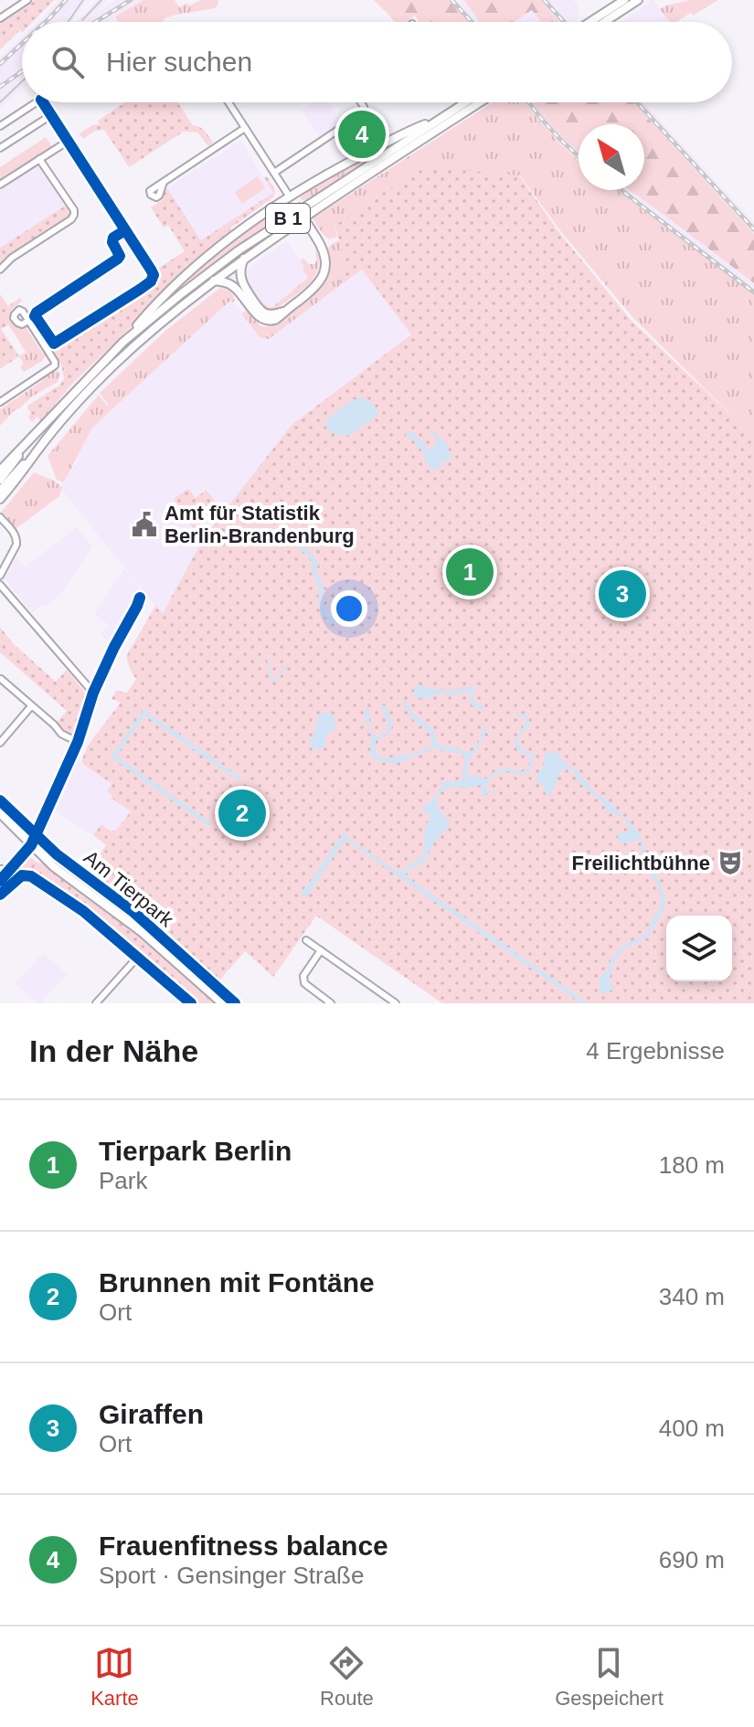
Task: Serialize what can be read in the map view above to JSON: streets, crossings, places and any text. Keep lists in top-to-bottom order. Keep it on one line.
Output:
{"streets":{"main road":["B 1","Am Tierpark"]},"places":{"public building":["Amt für Statistik Berlin-Brandenburg"],"theatre":["Freilichtbühne"]},"north":"top left","page":{"search":"Hier suchen","pins":["4","1","3","2"],"heading":["In der Nähe","4 Ergebnisse"],"list":[{"mark":"1","name":"Tierpark Berlin","note":"Park","value":"180 m"},{"mark":"2","name":"Brunnen mit Fontäne","note":"Ort","value":"340 m"},{"mark":"3","name":"Giraffen","note":"Ort","value":"400 m"},{"mark":"4","name":"Frauenfitness balance","note":"Sport · Gensinger Straße","value":"690 m"}],"nav":["Karte","Route","Gespeichert"]}}
